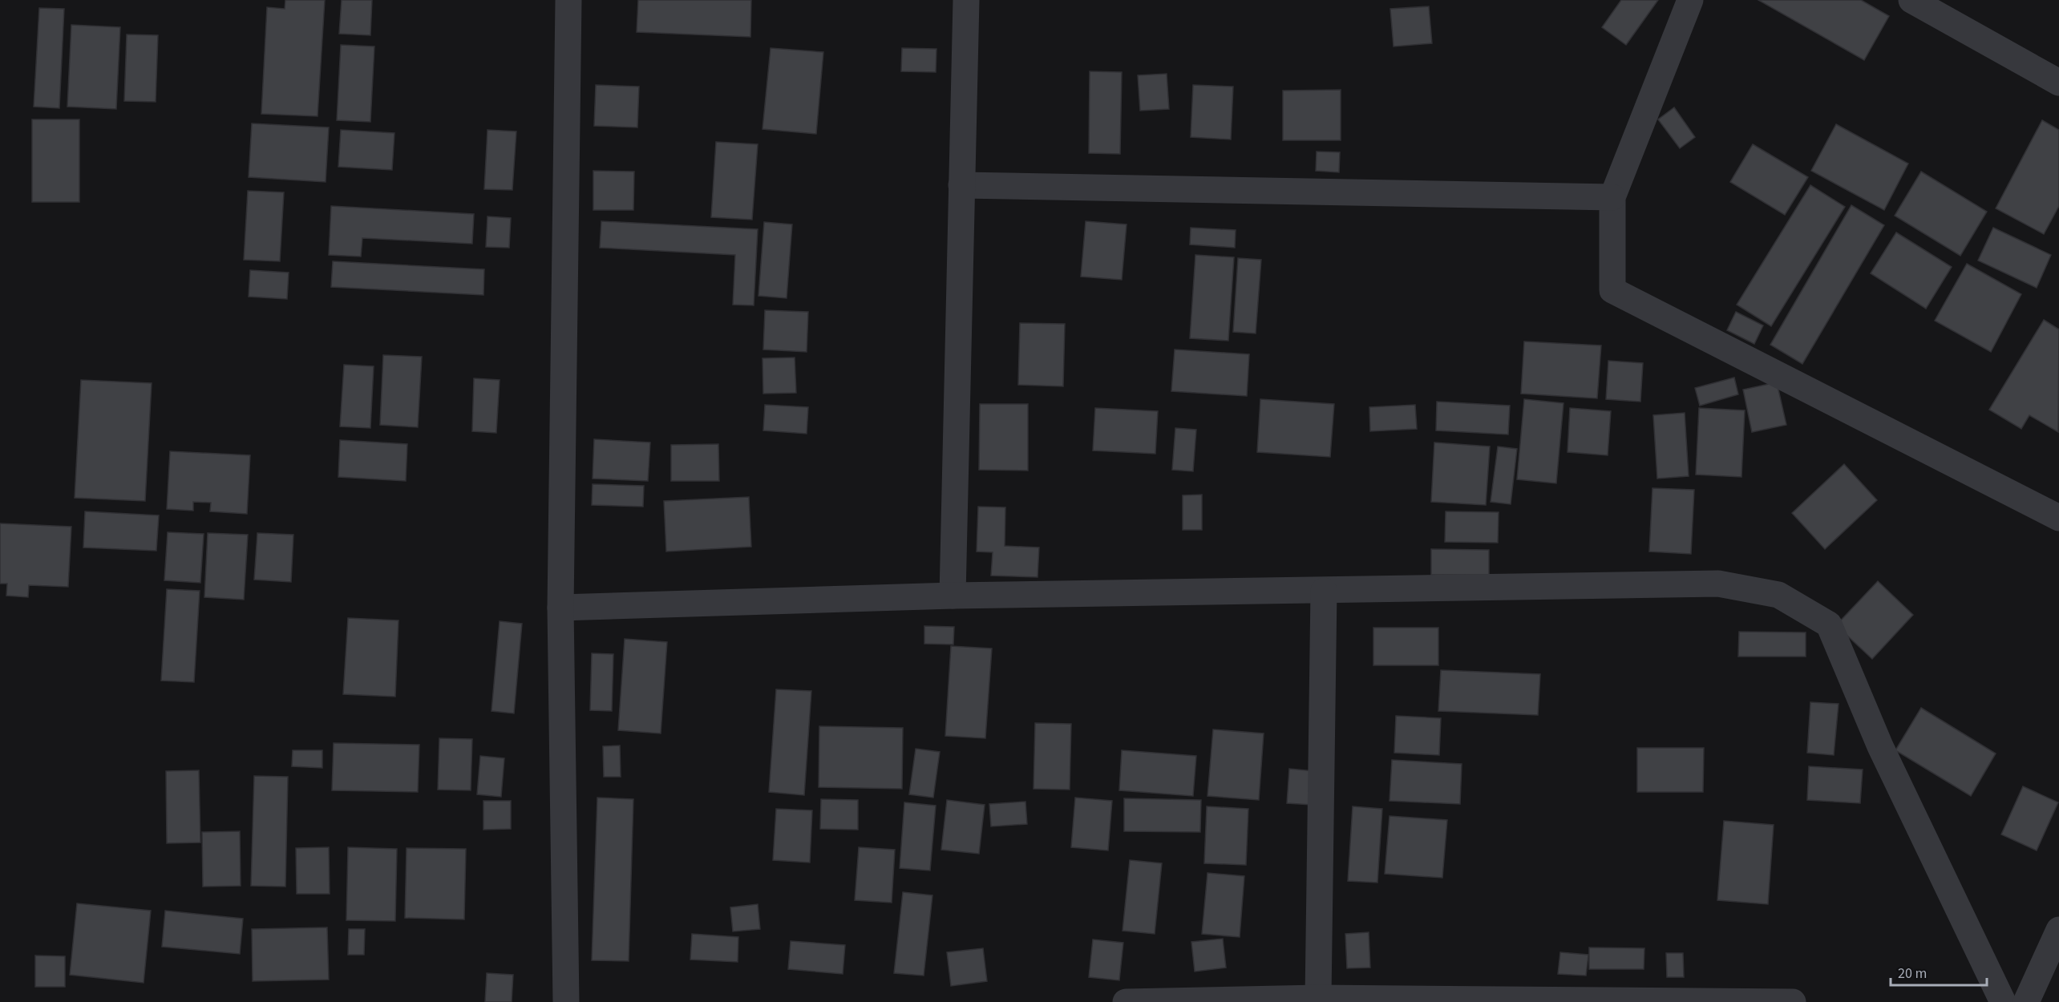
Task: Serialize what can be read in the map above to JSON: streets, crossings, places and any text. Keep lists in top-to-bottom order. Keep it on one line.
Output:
{"scale_bar":"20 m"}
